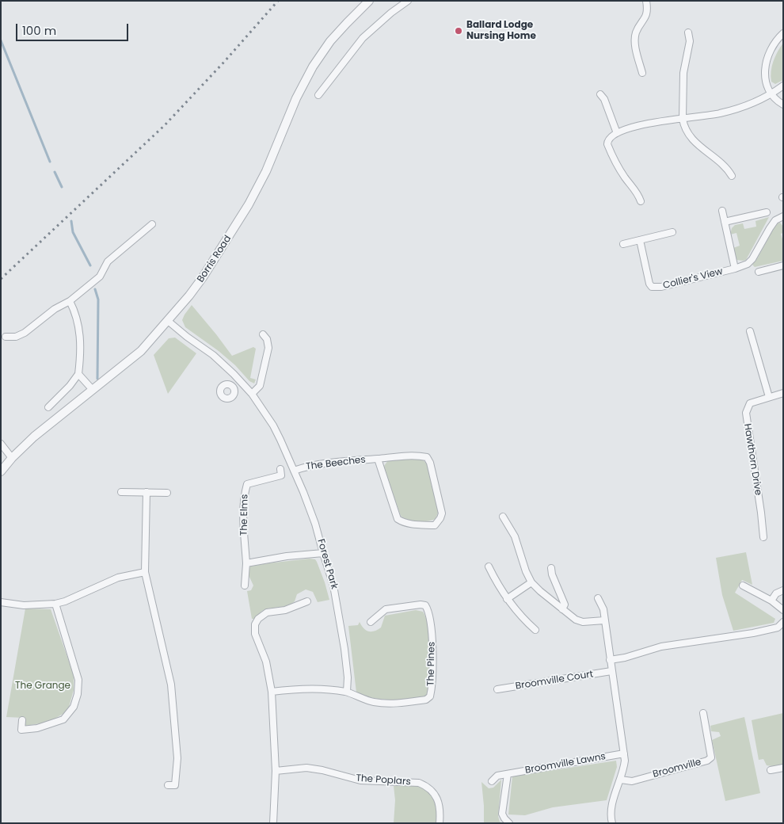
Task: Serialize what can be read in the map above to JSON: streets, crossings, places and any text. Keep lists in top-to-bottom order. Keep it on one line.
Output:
{"streets":{"street":["Borris Road","Collier's View","Hawthorn Drive","The Beeches","The Elms","Forest Park","The Pines","Broomville Court","Broomville Lawns","Broomville","The Poplars"]},"crossings":[["Borris Road","Forest Park"],["The Beeches","Forest Park"],["Forest Park","The Pines"]],"parks":["The Grange"],"places":["Ballard Lodge Nursing Home"],"scale_bar":"100 m"}
